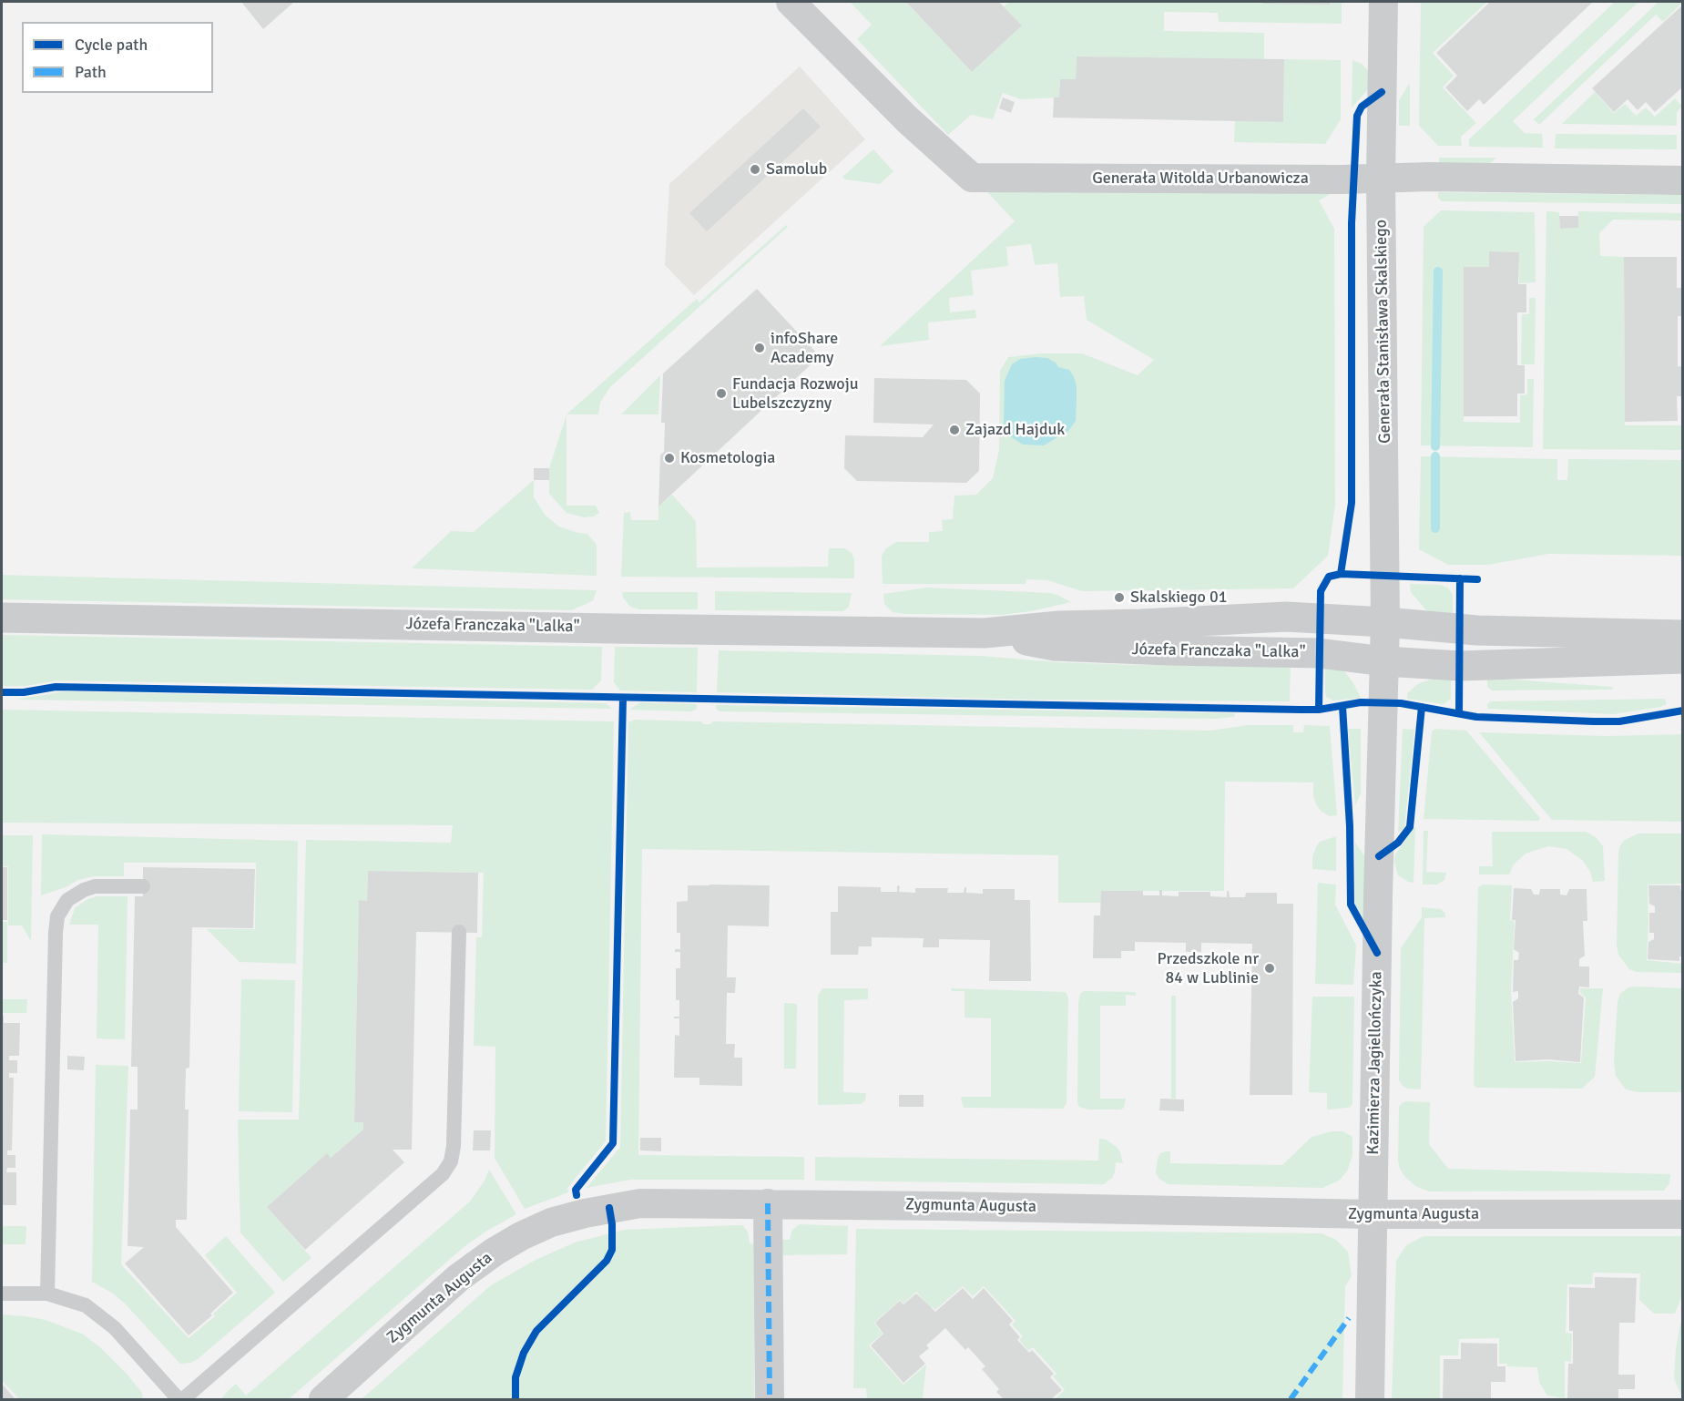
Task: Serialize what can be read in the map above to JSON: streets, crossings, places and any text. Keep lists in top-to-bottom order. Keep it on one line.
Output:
{"streets":{"street":["Generała Witolda Urbanowicza","Generała Stanisława Skalskiego","Józefa Franczaka \"Lalka\"","Kazimierza Jagiellończyka","Zygmunta Augusta"]},"crossings":[["Generała Witolda Urbanowicza","Generała Stanisława Skalskiego"],["Generała Stanisława Skalskiego","Józefa Franczaka \"Lalka\""],["Generała Stanisława Skalskiego","Kazimierza Jagiellończyka"],["Józefa Franczaka \"Lalka\"","Kazimierza Jagiellończyka"],["Kazimierza Jagiellończyka","Zygmunta Augusta"]],"places":["Samolub","infoShare Academy","Fundacja Rozwoju Lubelszczyzny","Zajazd Hajduk","Kosmetologia","Skalskiego 01","Przedszkole nr 84 w Lublinie"],"legend":["Cycle path","Path"]}
